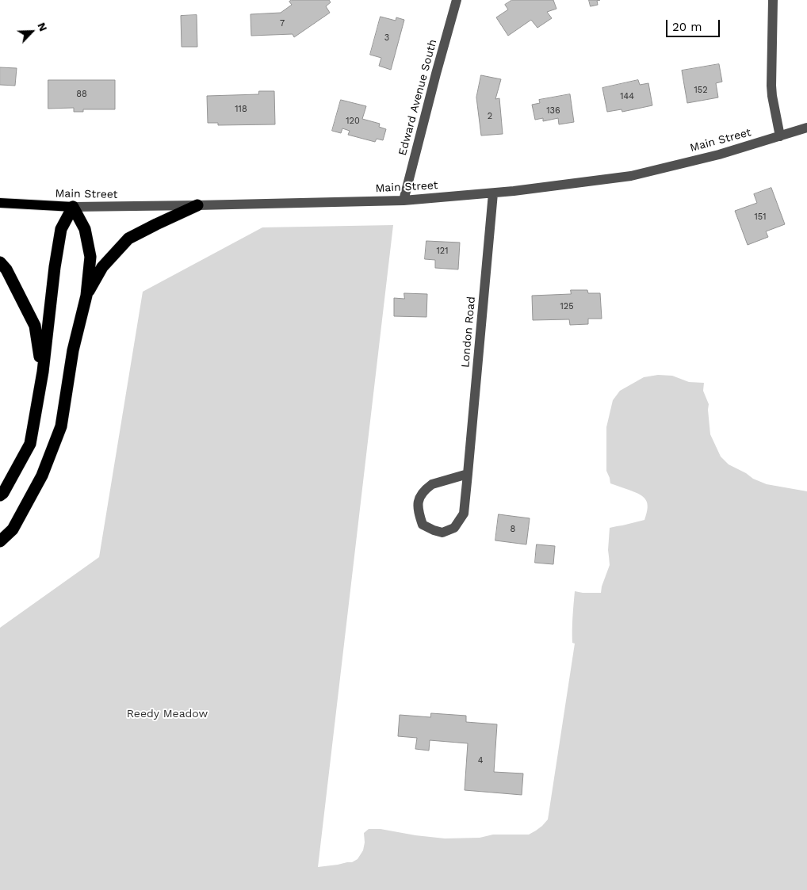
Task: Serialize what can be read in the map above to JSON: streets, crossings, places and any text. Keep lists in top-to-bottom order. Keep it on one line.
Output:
{"streets":{"main road":["Main Street"],"street":["Edward Avenue South","London Road"]},"crossings":[["Edward Avenue South","Main Street"],["Main Street","London Road"]],"parks":["Reedy Meadow"],"house_numbers":["7","3","152","88","144","118","136","2","120","151","121","125","8","4"],"scale_bar":"20 m","north":"top right"}
